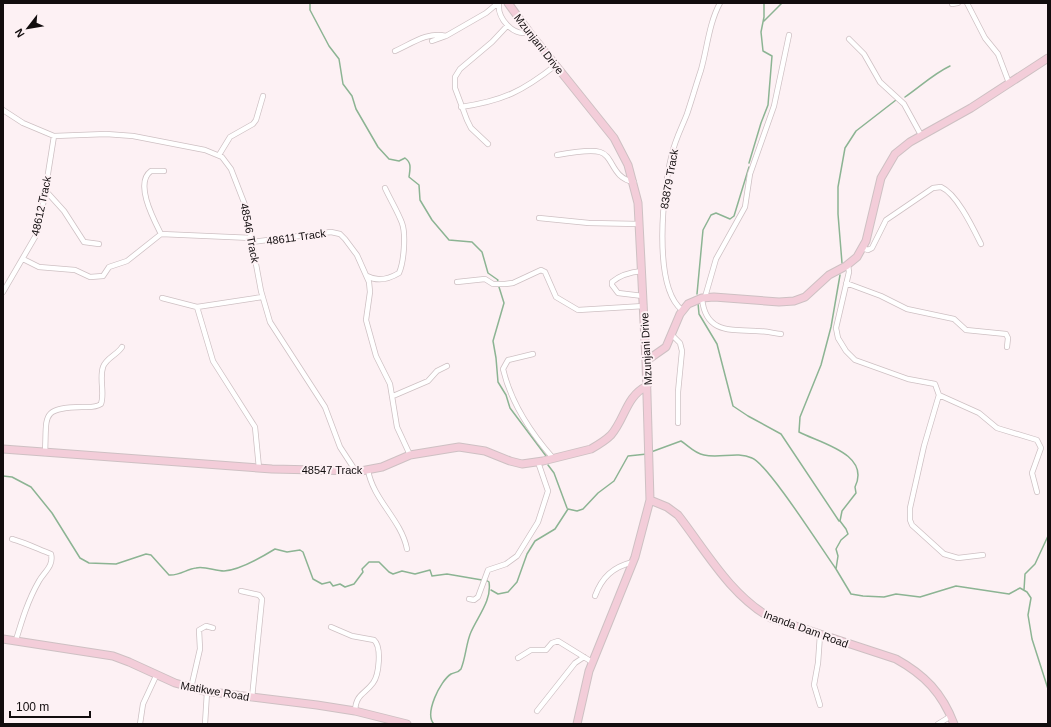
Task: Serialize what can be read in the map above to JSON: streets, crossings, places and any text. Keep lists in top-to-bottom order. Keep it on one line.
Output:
{"streets":{"street":["Mzunjani Drive","83879 Track","48612 Track","48546 Track","48611 Track","48547 Track","Inanda Dam Road","Matikwe Road"]},"crossings":[["Mzunjani Drive","48547 Track"],["Mzunjani Drive","Inanda Dam Road"],["48546 Track","48611 Track"],["48546 Track","48547 Track"],["48611 Track","48547 Track"]],"scale_bar":"100 m","north":"bottom left"}
